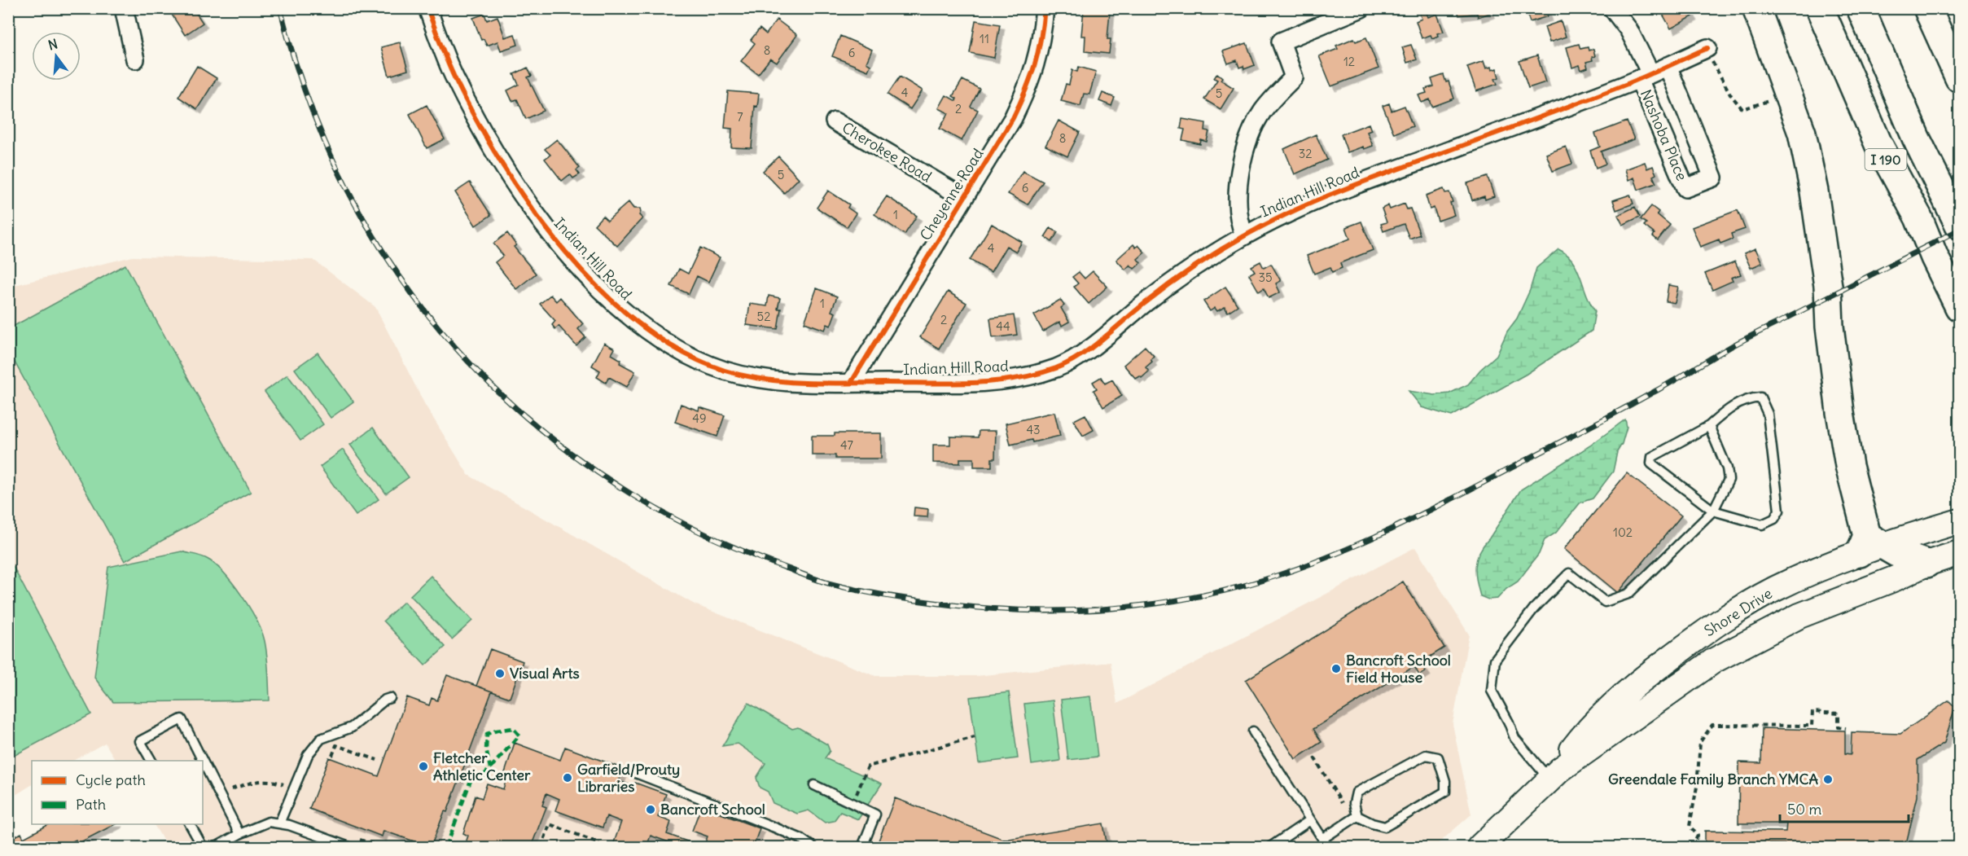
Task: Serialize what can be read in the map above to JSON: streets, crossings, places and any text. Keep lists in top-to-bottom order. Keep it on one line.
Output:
{"streets":{"highway":["I 190"],"main road":["Shore Drive"],"street":["Nashoba Place","Cherokee Road","Indian Hill Road","Cheyenne Road"]},"crossings":[["Nashoba Place","Indian Hill Road"],["Cherokee Road","Cheyenne Road"],["Indian Hill Road","Cheyenne Road"]],"places":["Bancroft School Field House","Visual Arts","Fletcher Athletic Center","Garfield/Prouty Libraries","Greendale Family Branch YMCA","Bancroft School"],"house_numbers":["11","8","6","12","4","5","2","7","8","32","5","6","1","4","35","1","52","2","44","49","43","47","102"],"legend":["Cycle path","Path"],"scale_bar":"50 m","north":"top"}
